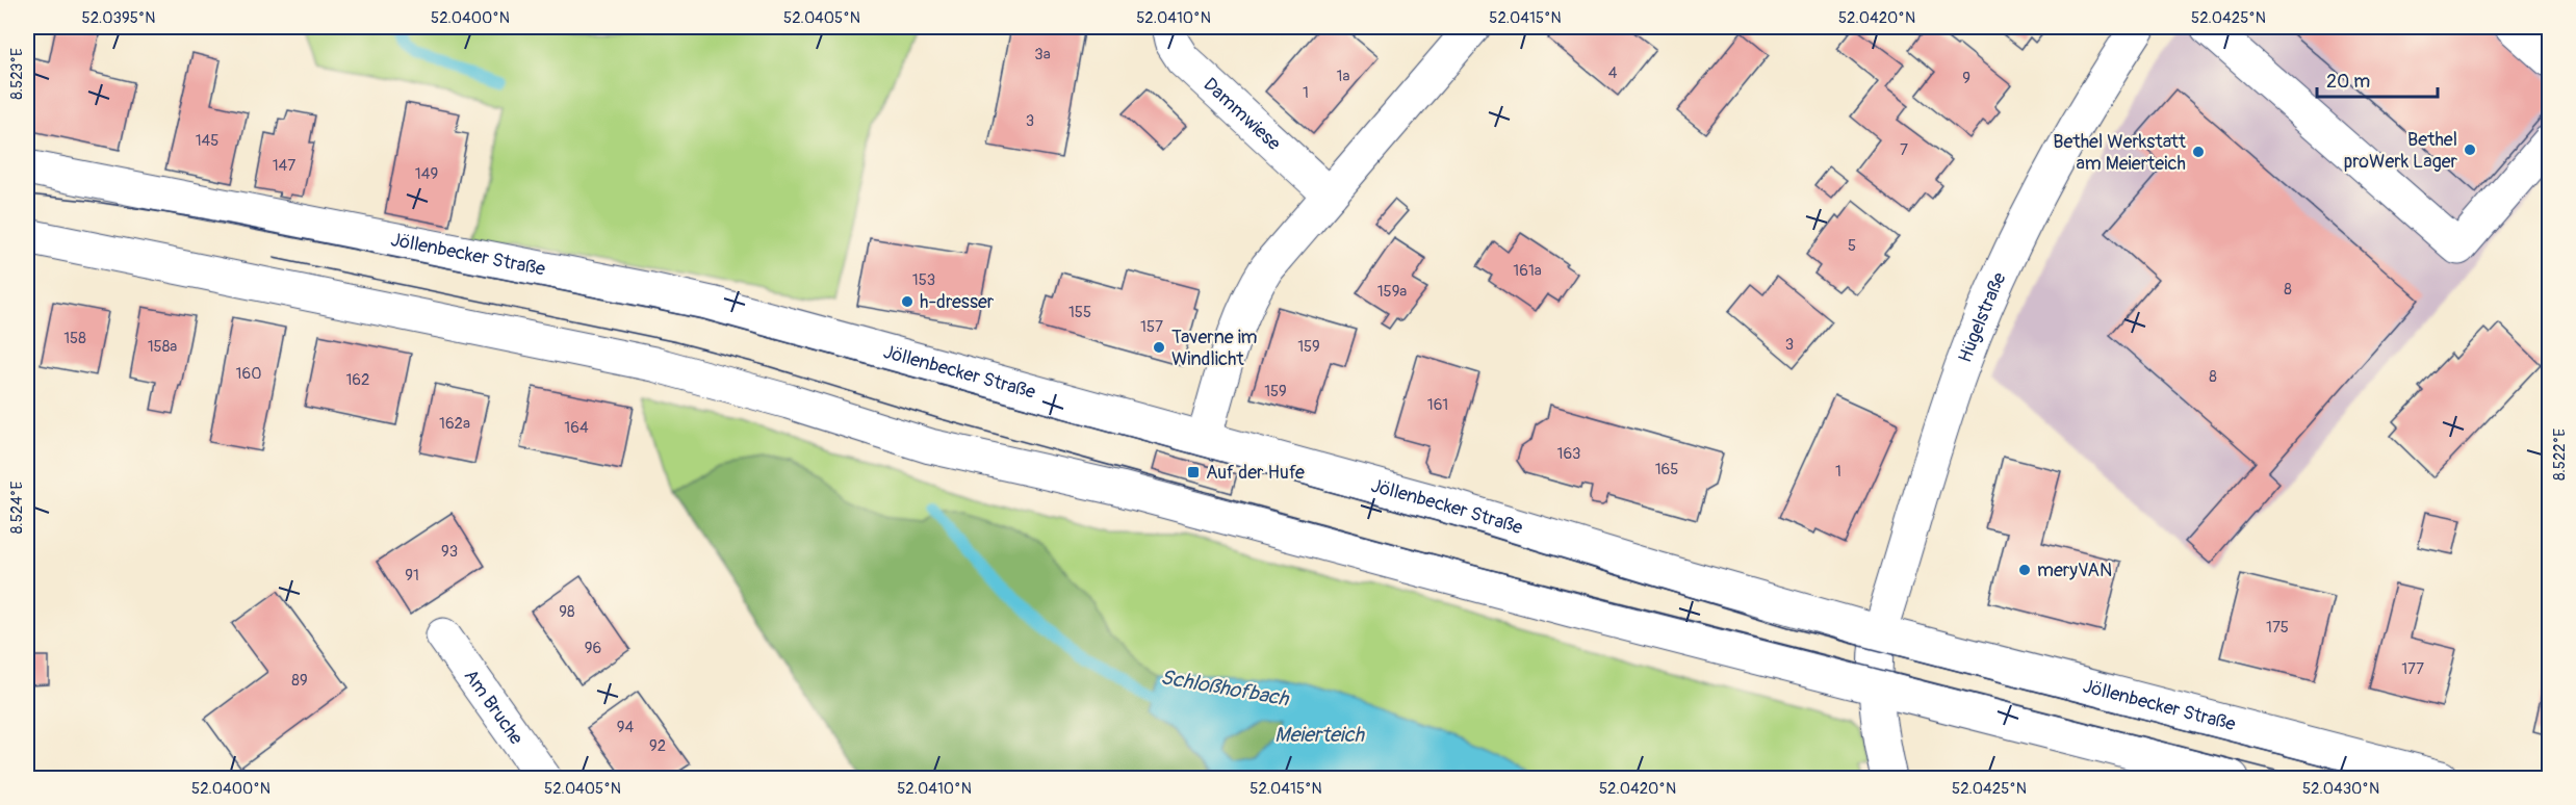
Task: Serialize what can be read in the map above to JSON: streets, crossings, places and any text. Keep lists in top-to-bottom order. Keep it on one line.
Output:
{"streets":{"main road":["Dammwiese","Jöllenbecker Straße","Hügelstraße","Am Bruche"]},"crossings":[["Jöllenbecker Straße","Hügelstraße"]],"water":["Schloßhofbach","Meierteich"],"places":{"other":["Bethel proWerk Lager","Bethel Werkstatt am Meierteich","h-dresser","Taverne im Windlicht","meryVAN"],"transit":["Auf der Hufe"]},"house_numbers":["3a","4","1a","9","1","3","145","7","147","149","5","161a","153","8","159a","155","157","158","3","158a","159","160","8","162","159","161","162a","164","163","165","1","93","91","98","175","96","177","89","94","92"],"scale_bar":"20 m","coordinates":["52.0395°N","52.0400°N","52.0405°N","52.0410°N","52.0415°N","52.0420°N","52.0425°N","8.523°E","8.522°E","8.524°E","52.0430°N"]}
